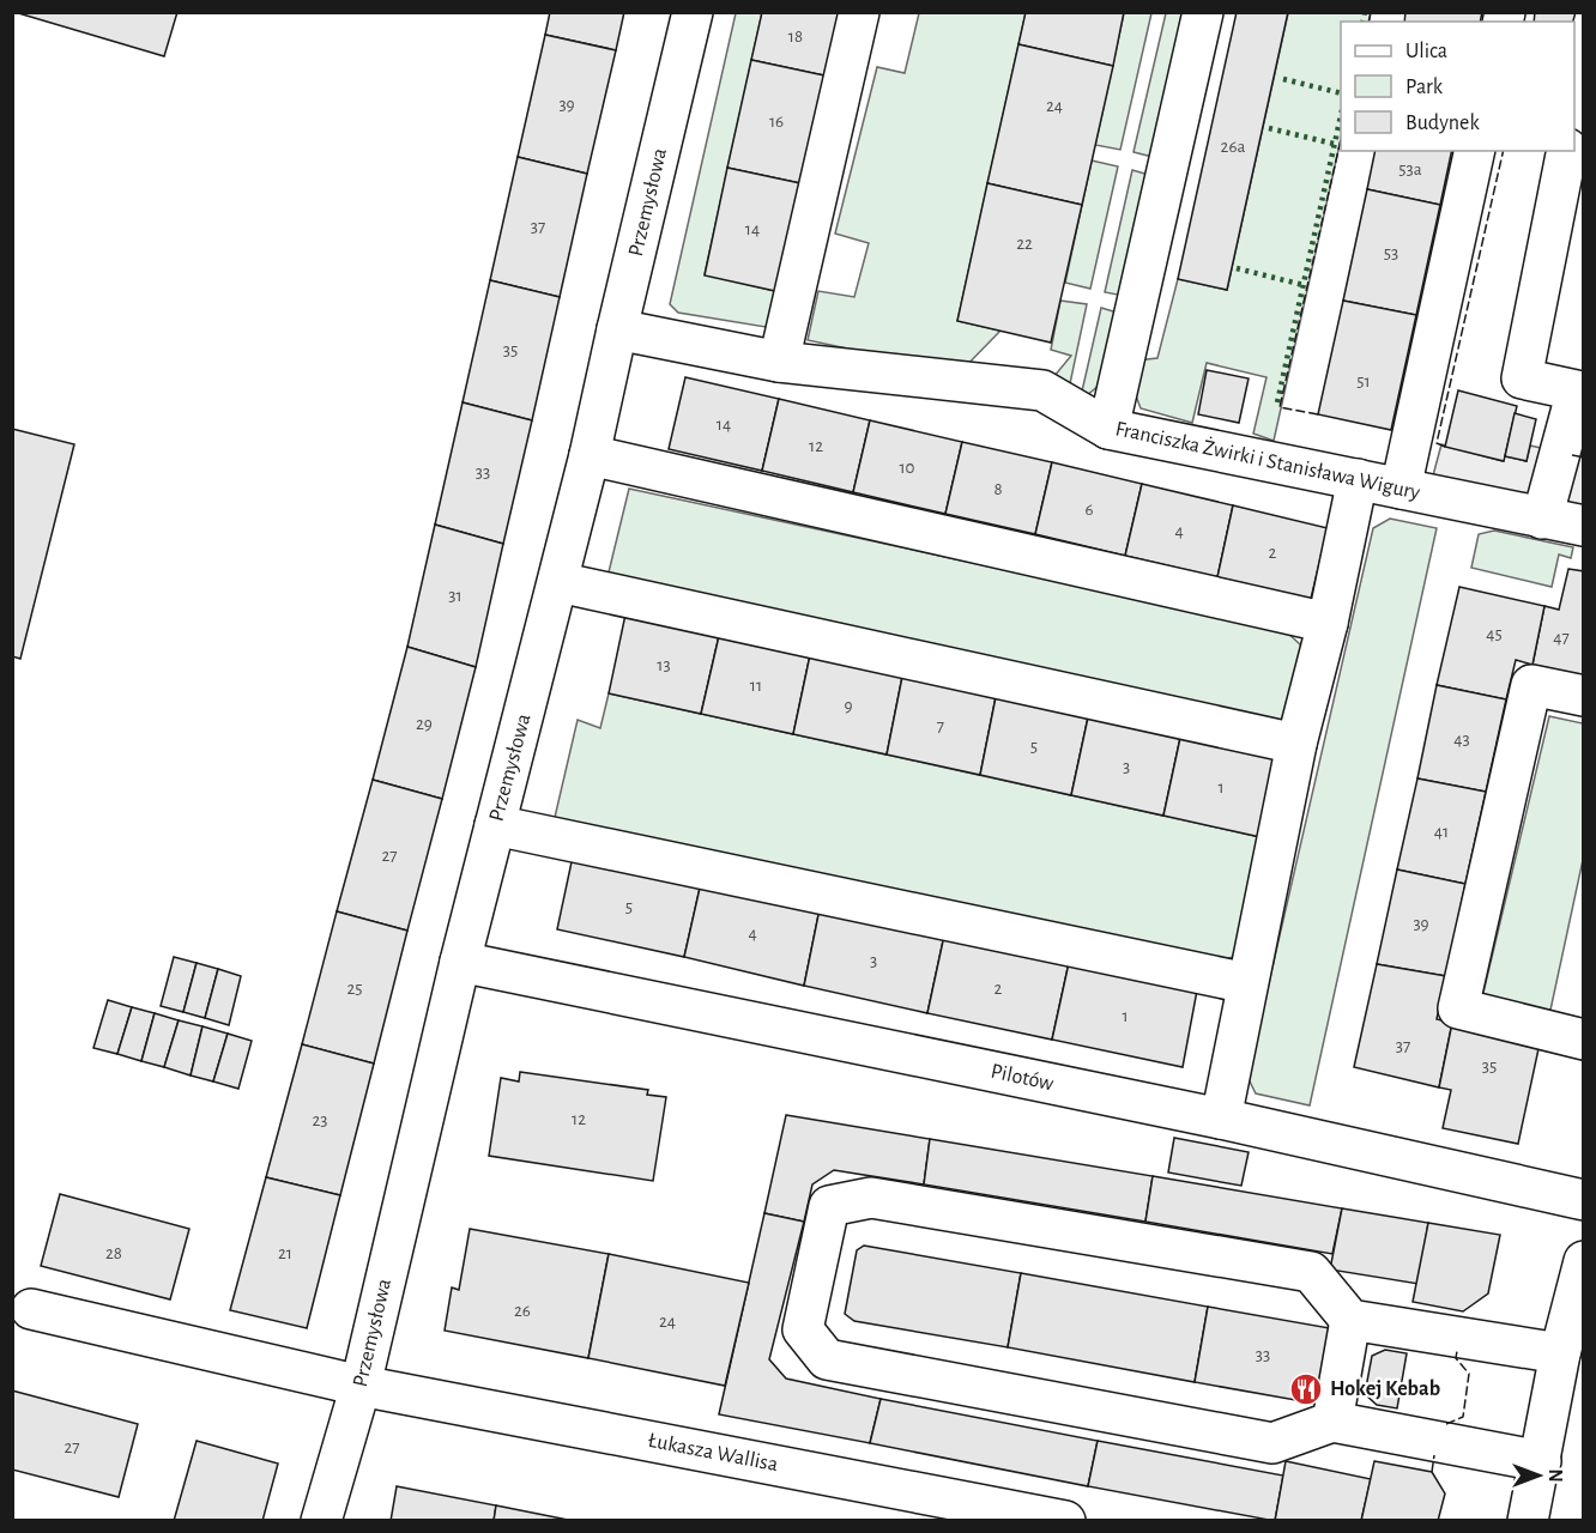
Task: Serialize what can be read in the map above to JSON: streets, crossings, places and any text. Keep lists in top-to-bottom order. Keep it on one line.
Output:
{"streets":{"street":["Przemysłowa","Franciszka Żwirki i Stanisława Wigury","Pilotów","Łukasza Wallisa"]},"crossings":[["Przemysłowa","Franciszka Żwirki i Stanisława Wigury"],["Przemysłowa","Pilotów"],["Przemysłowa","Łukasza Wallisa"]],"places":{"restaurant":["Hokej Kebab"]},"house_numbers":["18","39","24","16","26a","53a","37","14","22","53","35","51","14","12","10","33","8","6","4","2","31","45","47","13","11","9","29","7","43","5","3","1","41","27","5","39","4","3","25","2","1","37","35","12","23","28","21","26","24","33","27"],"legend":["Ulica","Park","Budynek"],"north":"right"}
